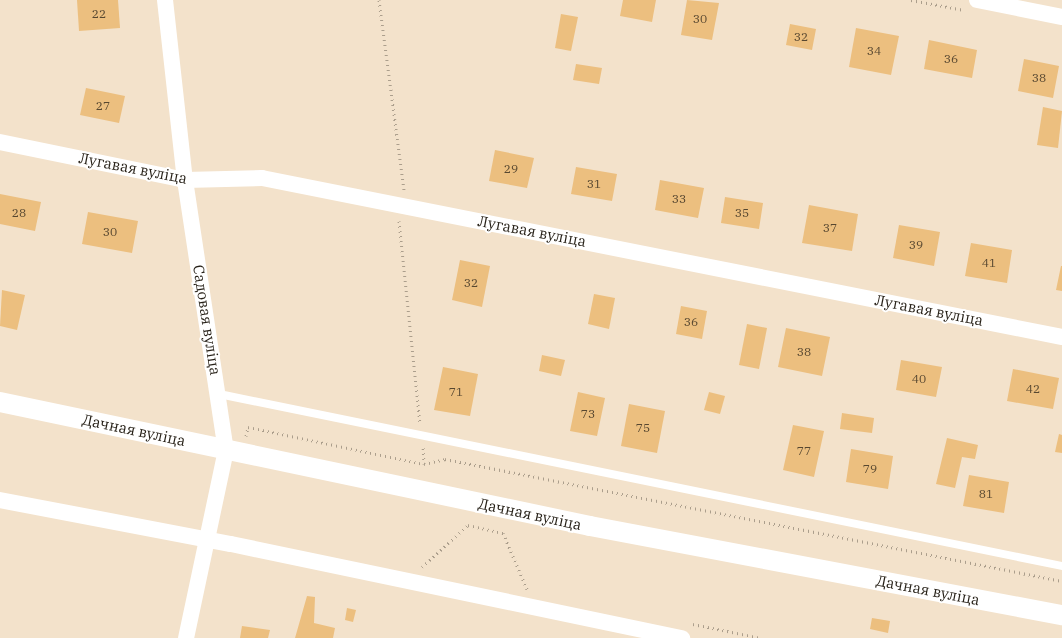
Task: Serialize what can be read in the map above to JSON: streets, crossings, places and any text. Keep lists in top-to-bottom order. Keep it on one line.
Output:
{"streets":{"street":["Лугавая вуліца","Садовая вуліца","Дачная вуліца"]},"crossings":[["Лугавая вуліца","Садовая вуліца"],["Садовая вуліца","Дачная вуліца"]],"house_numbers":["22","30","32","34","36","38","27","29","31","33","28","35","37","30","39","41","32","36","38","40","42","71","73","75","77","79","81"]}
